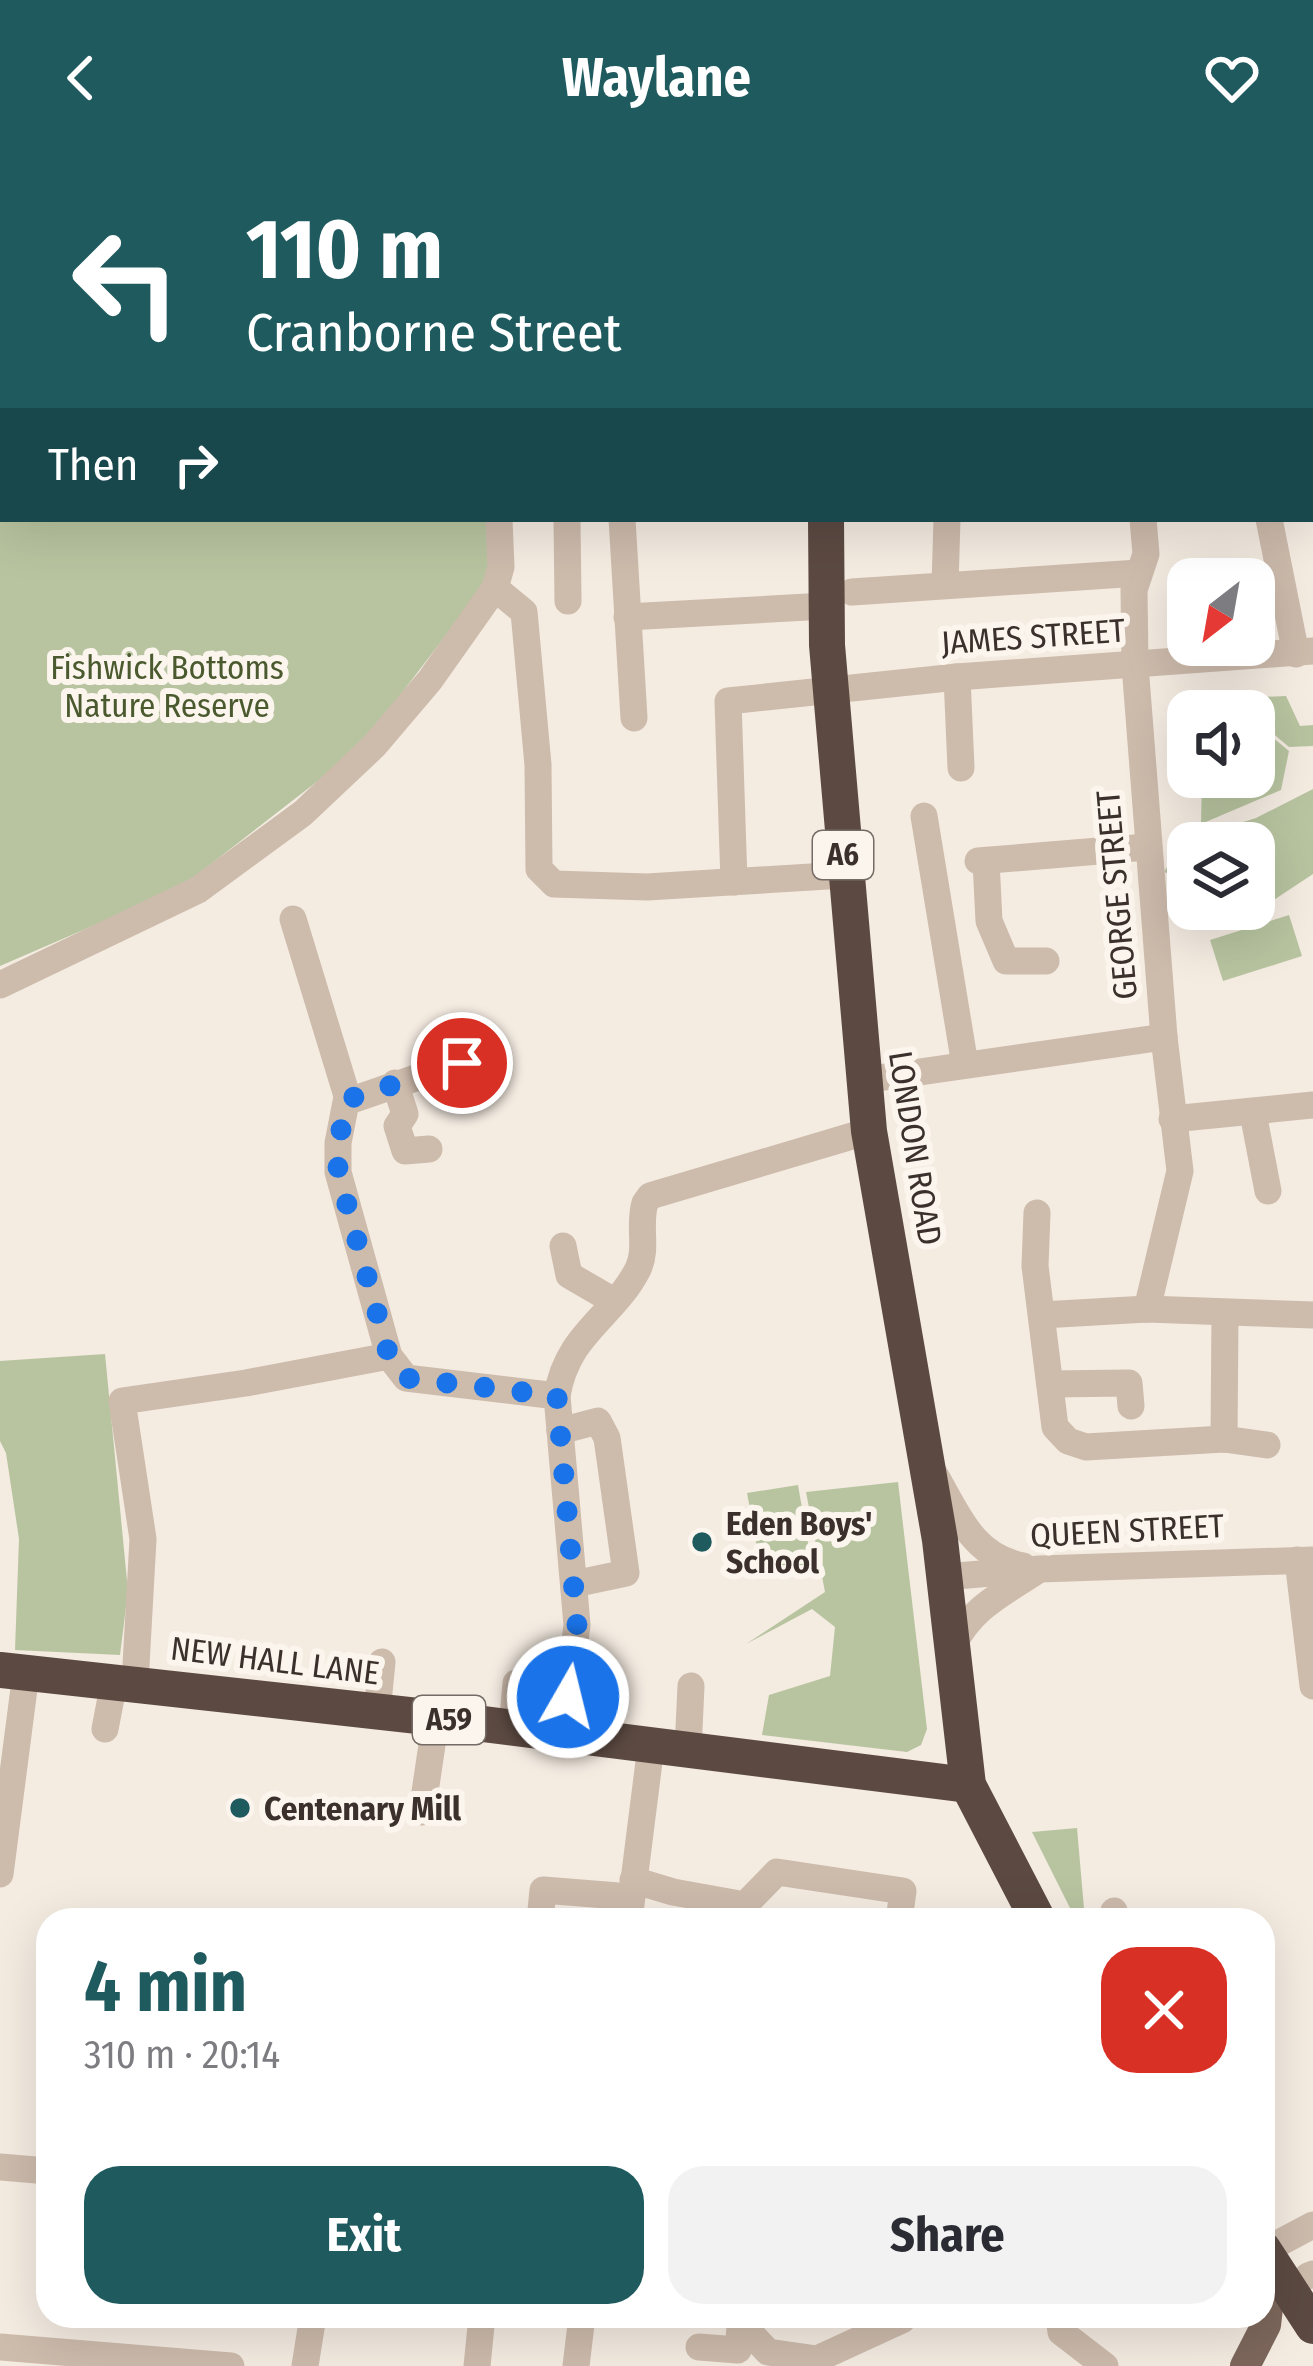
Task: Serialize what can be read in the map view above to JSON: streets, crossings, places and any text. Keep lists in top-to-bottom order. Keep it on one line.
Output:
{"streets":{"highway":["A6","LONDON ROAD","NEW HALL LANE","A59"],"street":["JAMES STREET","GEORGE STREET","QUEEN STREET"]},"crossings":[["JAMES STREET","GEORGE STREET"],["JAMES STREET","LONDON ROAD"],["LONDON ROAD","QUEEN STREET"],["LONDON ROAD","NEW HALL LANE"]],"parks":["Fishwick Bottoms Nature Reserve"],"places":["Eden Boys' School","Centenary Mill"],"north":"bottom left","page":{"header":"Waylane","turn":["110 m","Cranborne Street"],"then":"Then","heading":["4 min","310 m · 20:14"],"buttons":["Exit","Share"]}}
